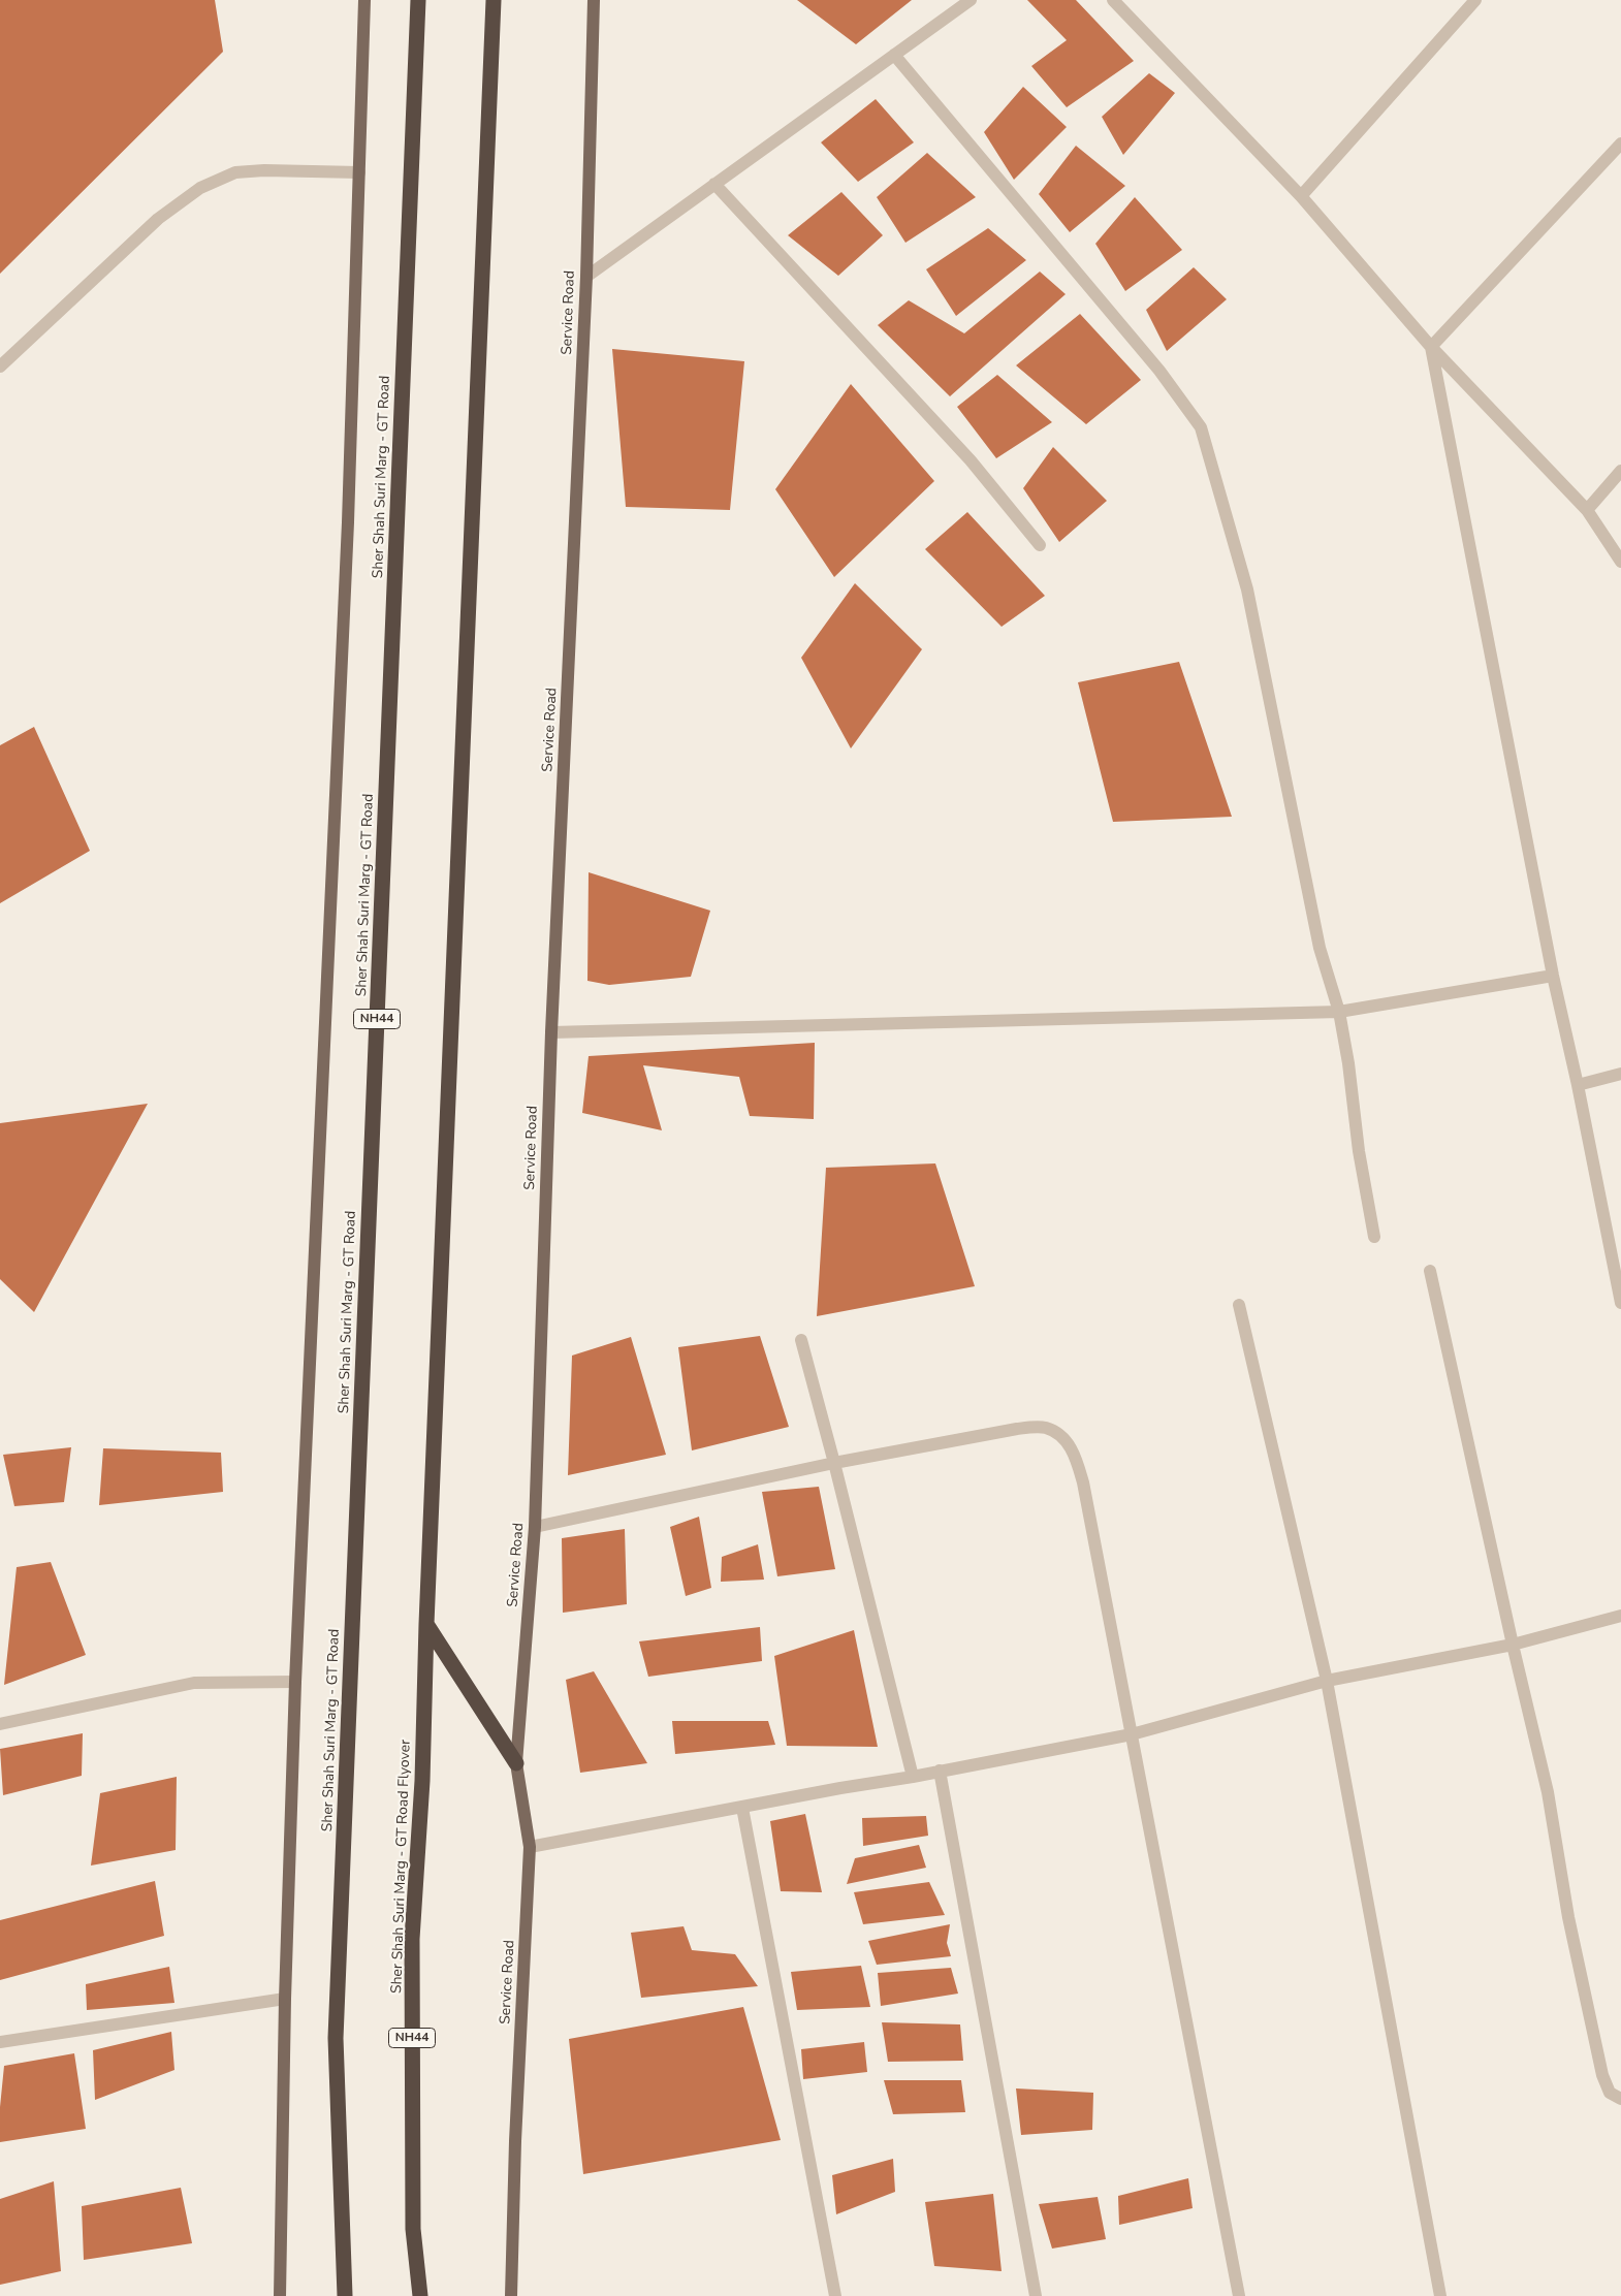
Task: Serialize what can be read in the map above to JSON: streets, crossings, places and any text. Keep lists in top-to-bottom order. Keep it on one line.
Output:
{"streets":{"highway":["Sher Shah Suri Marg - GT Road","NH44","Sher Shah Suri Marg - GT Road Flyover"],"main road":["Service Road"]},"crossings":[["NH44","Sher Shah Suri Marg - GT Road Flyover"]]}
